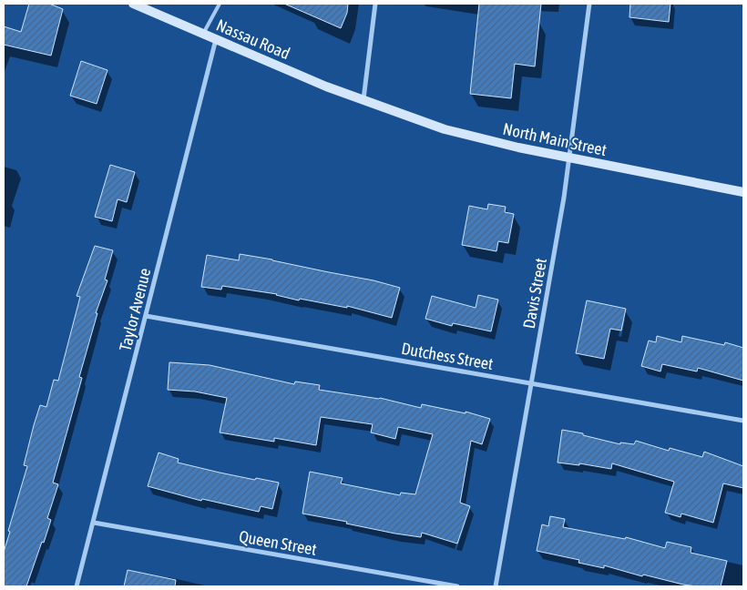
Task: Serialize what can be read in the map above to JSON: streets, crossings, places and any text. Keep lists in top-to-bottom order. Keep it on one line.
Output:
{"streets":{"main road":["Nassau Road","North Main Street"],"street":["Davis Street","Taylor Avenue","Dutchess Street","Queen Street"]},"crossings":[["Nassau Road","North Main Street"],["Nassau Road","Taylor Avenue"],["North Main Street","Davis Street"],["Davis Street","Dutchess Street"],["Taylor Avenue","Dutchess Street"],["Taylor Avenue","Queen Street"]]}
